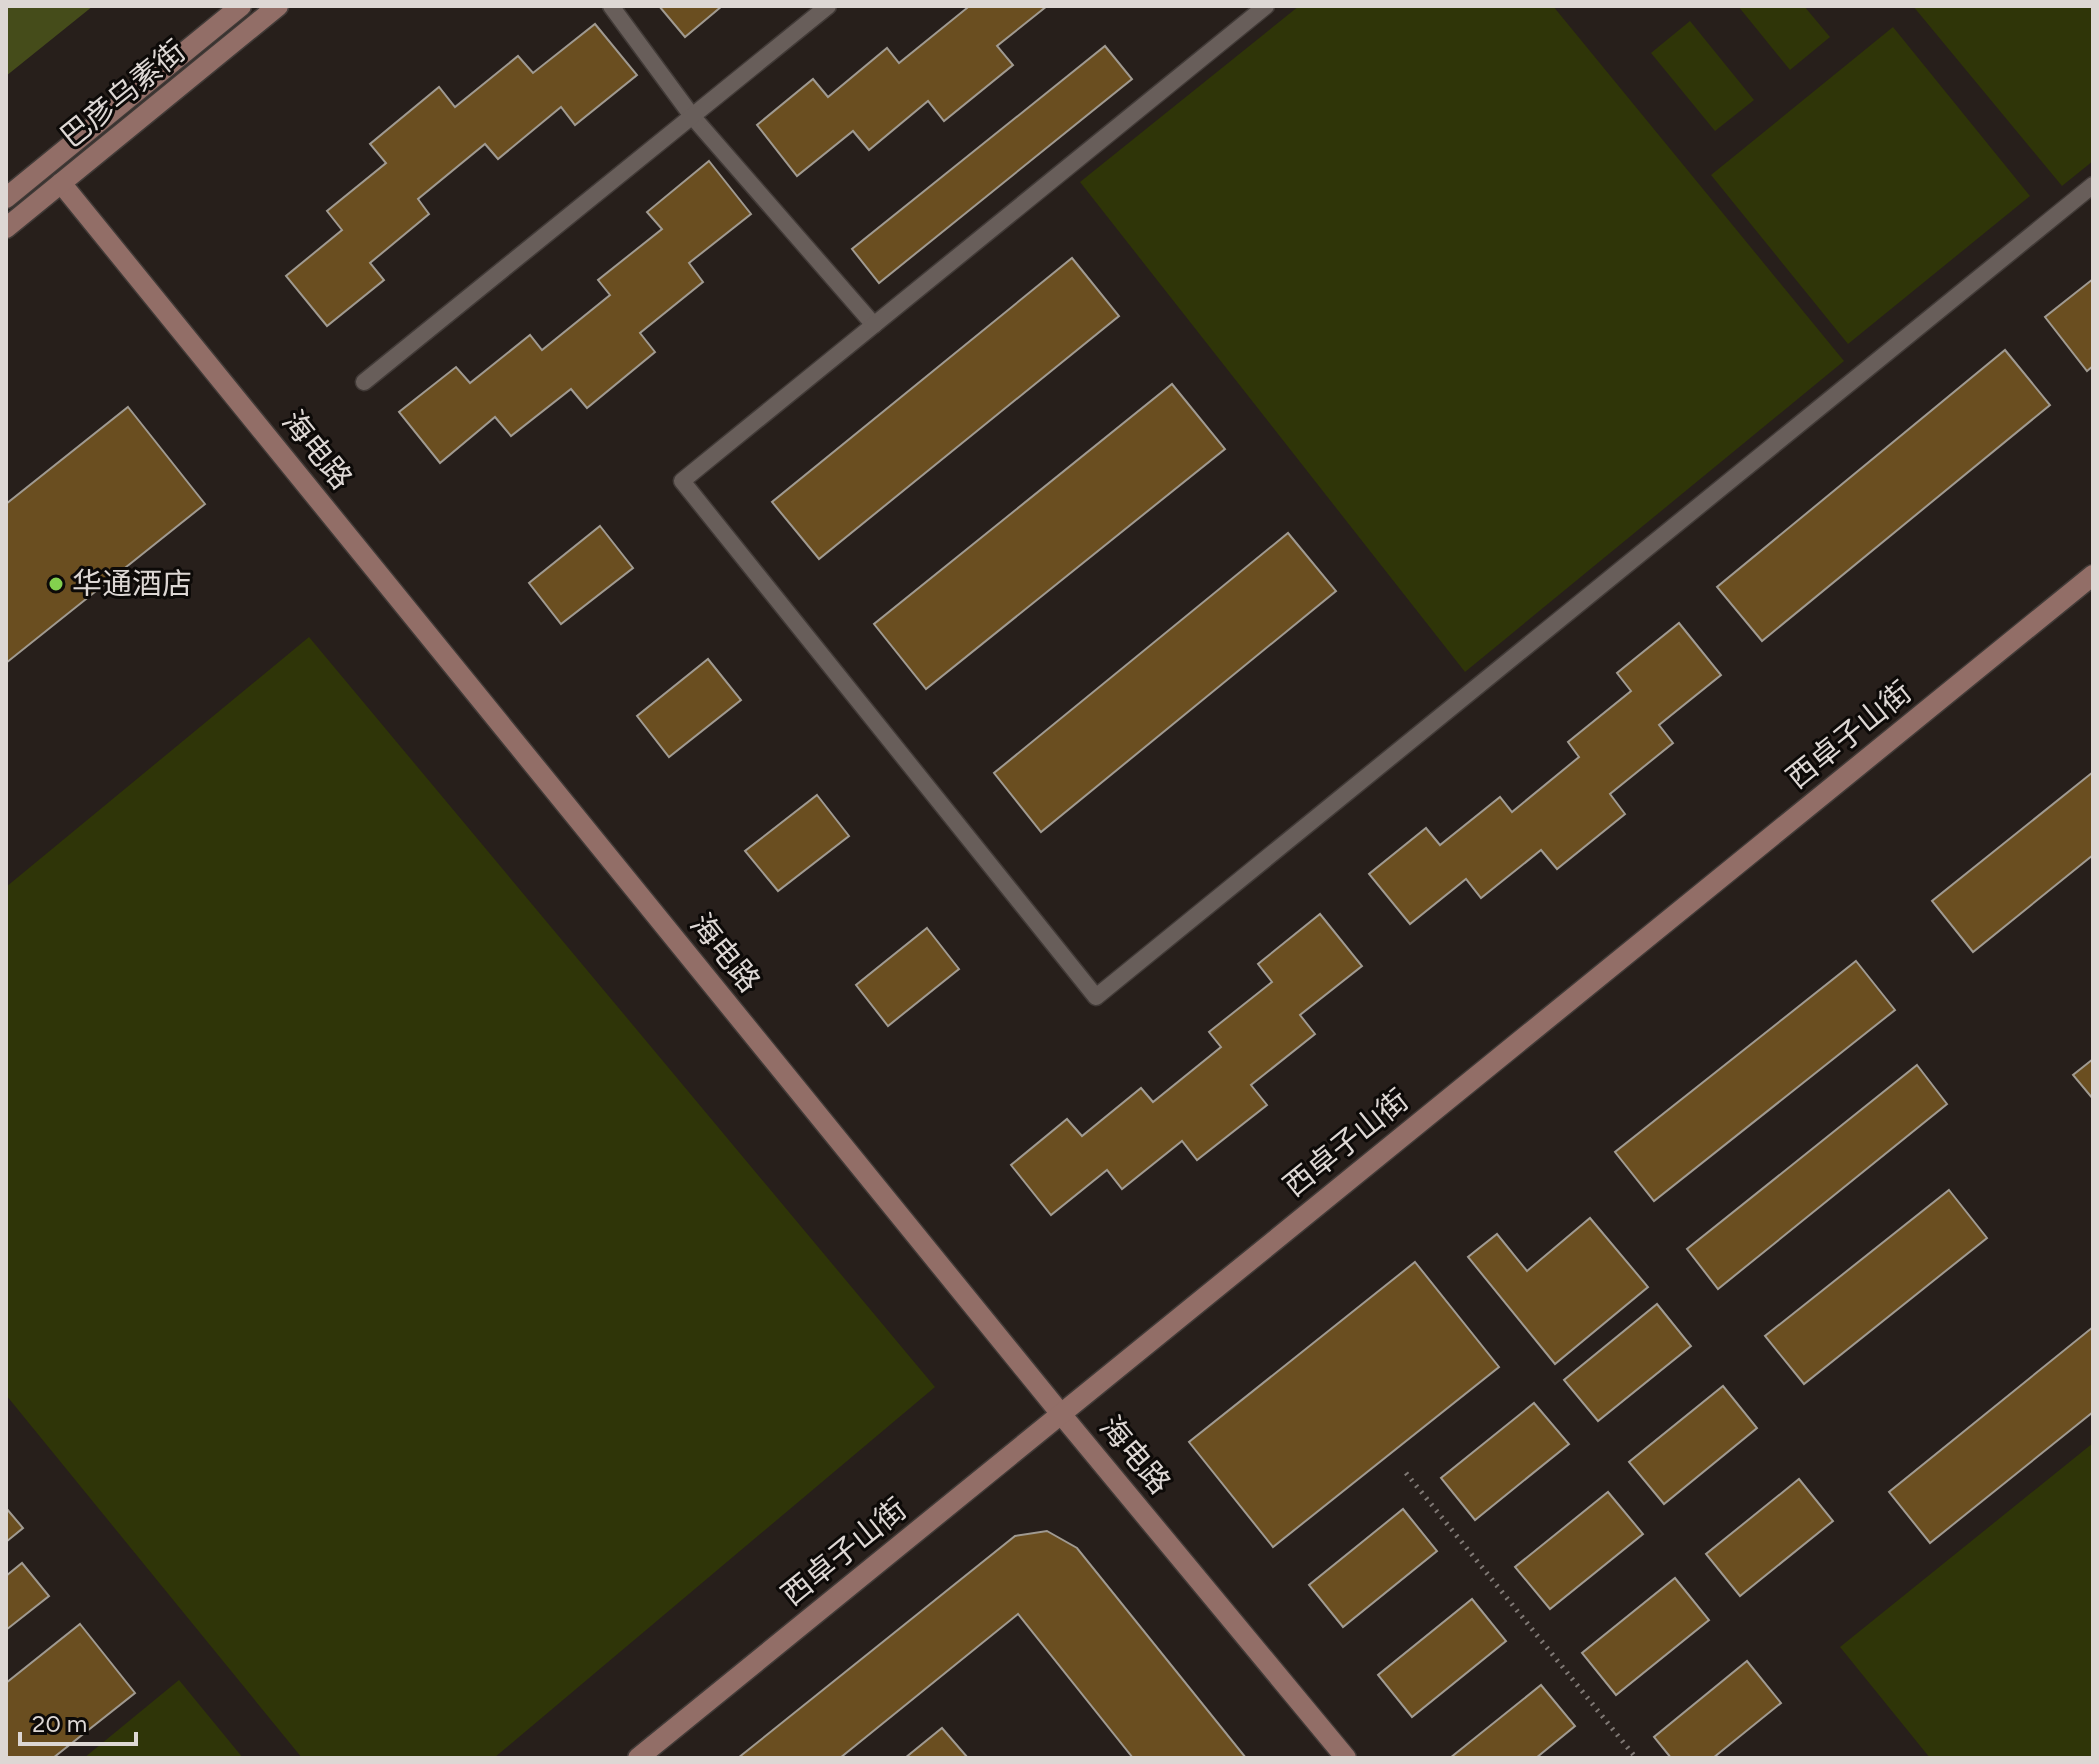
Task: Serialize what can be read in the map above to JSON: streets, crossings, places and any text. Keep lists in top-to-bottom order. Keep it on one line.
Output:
{"streets":{"street":["巴彦乌素街","海电路","西卓子山街"]},"crossings":[["巴彦乌素街","海电路"],["海电路","西卓子山街"]],"places":["华通酒店"],"scale_bar":"20 m"}
